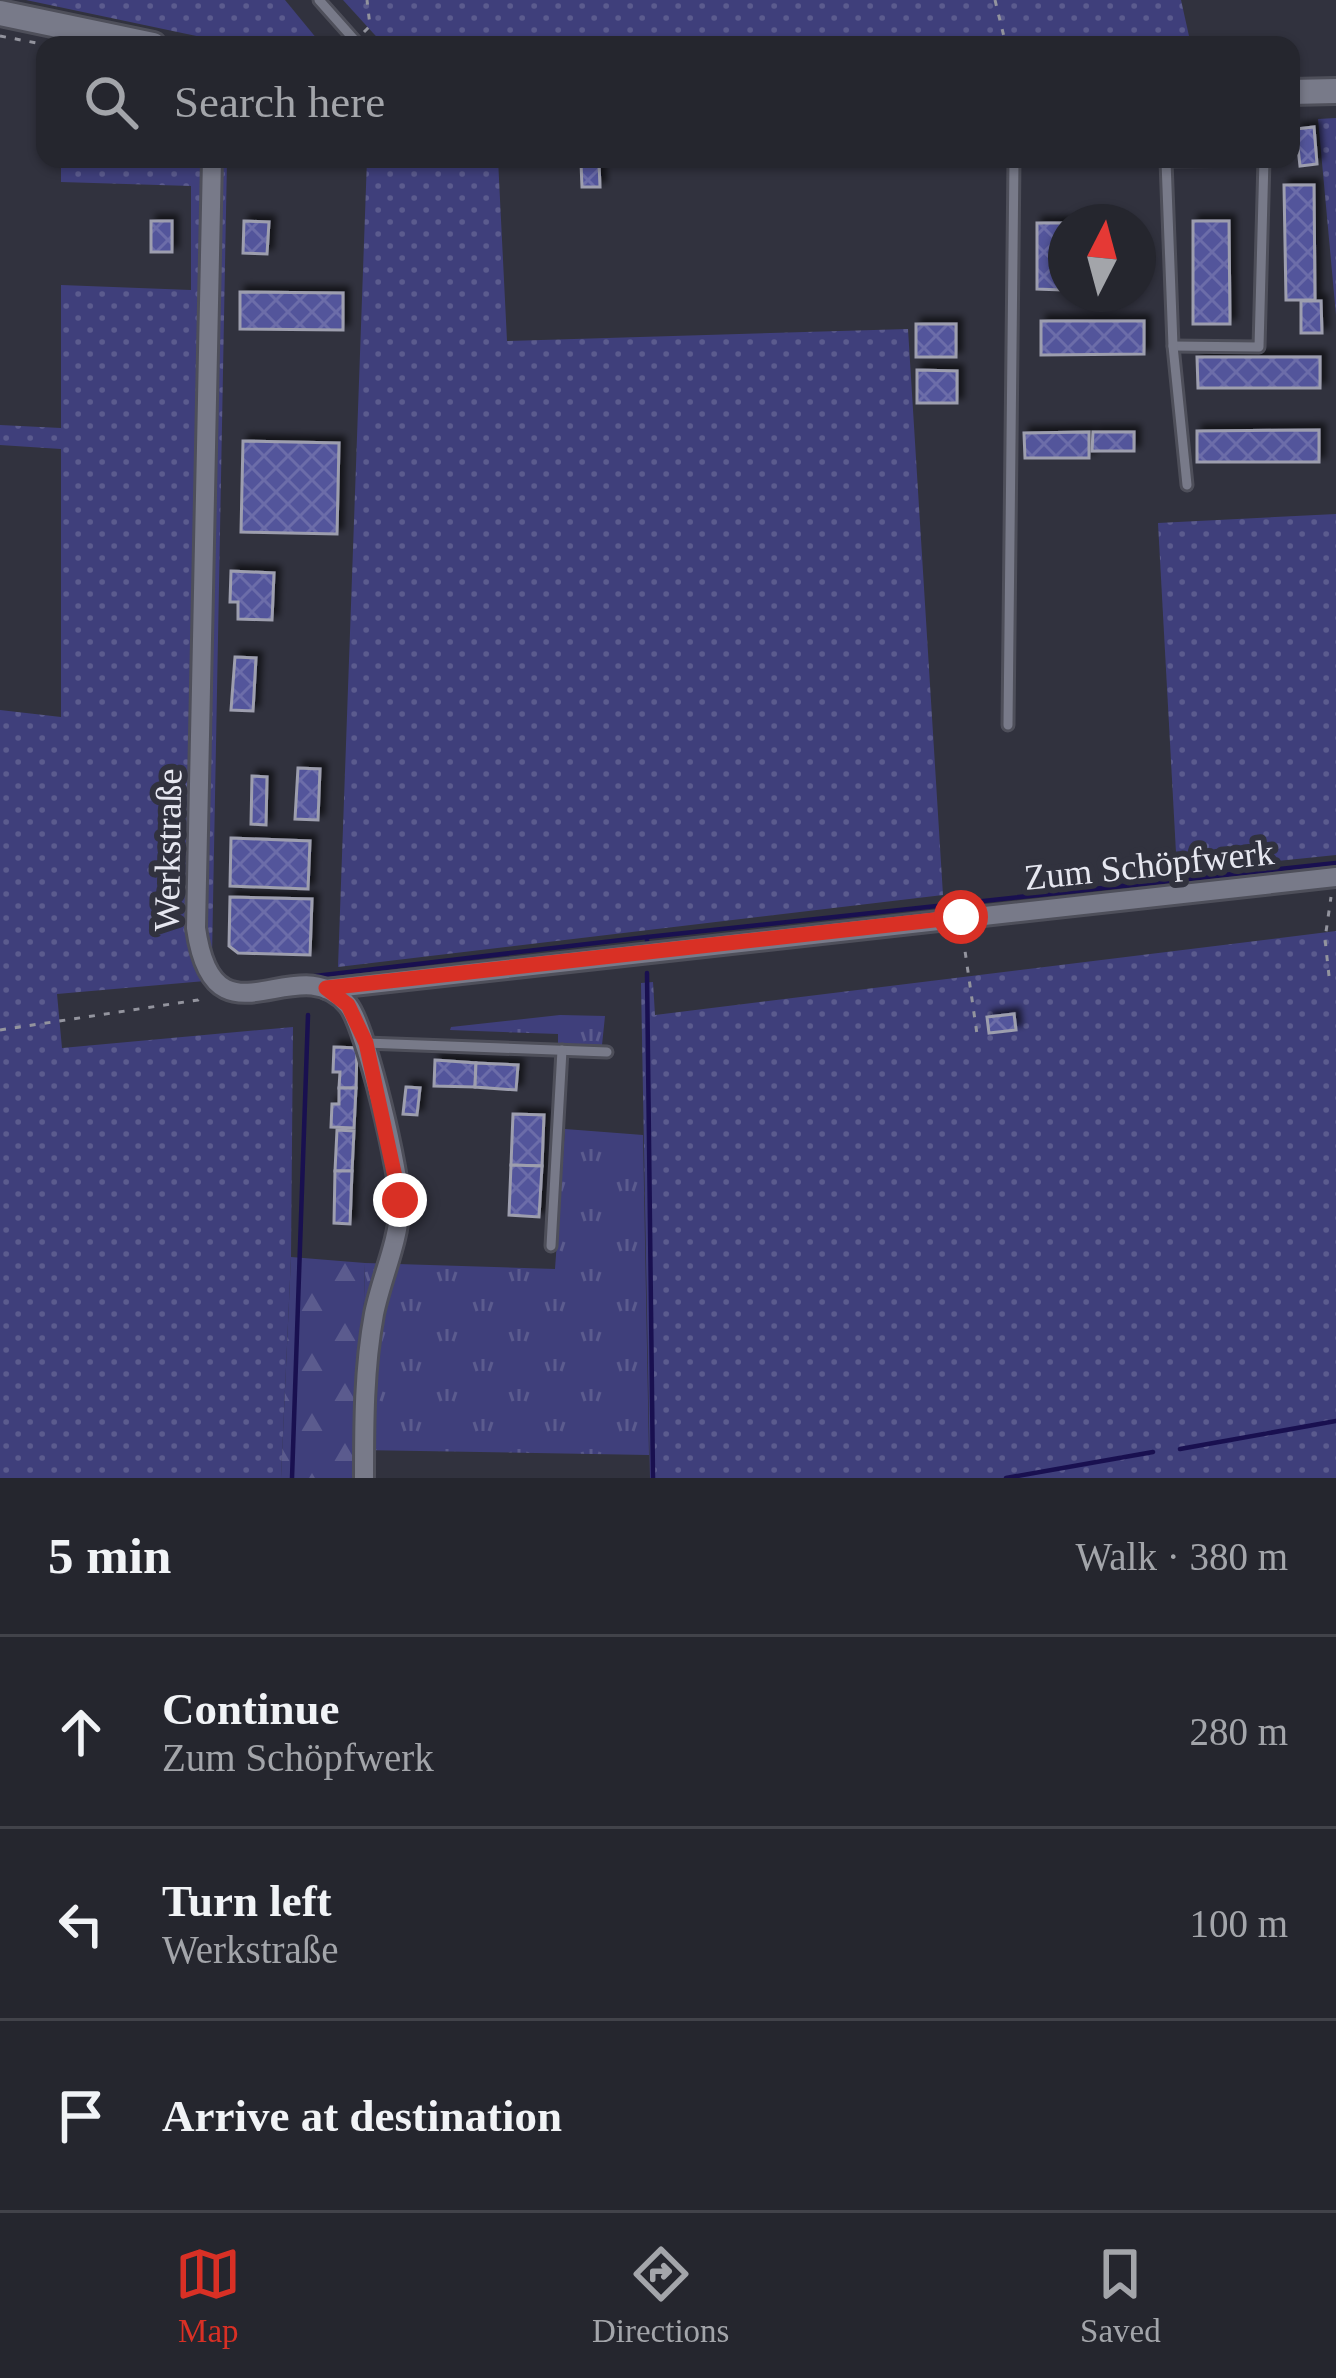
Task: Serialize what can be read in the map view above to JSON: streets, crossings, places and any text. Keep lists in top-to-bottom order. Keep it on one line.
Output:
{"streets":{"street":["Werkstraße","Zum Schöpfwerk"]},"north":"top","page":{"search":"Search here","heading":["5 min","Walk · 380 m"],"list":[["Continue","Zum Schöpfwerk","280 m"],["Turn left","Werkstraße","100 m"],"Arrive at destination"],"nav":["Map","Directions","Saved"]}}
